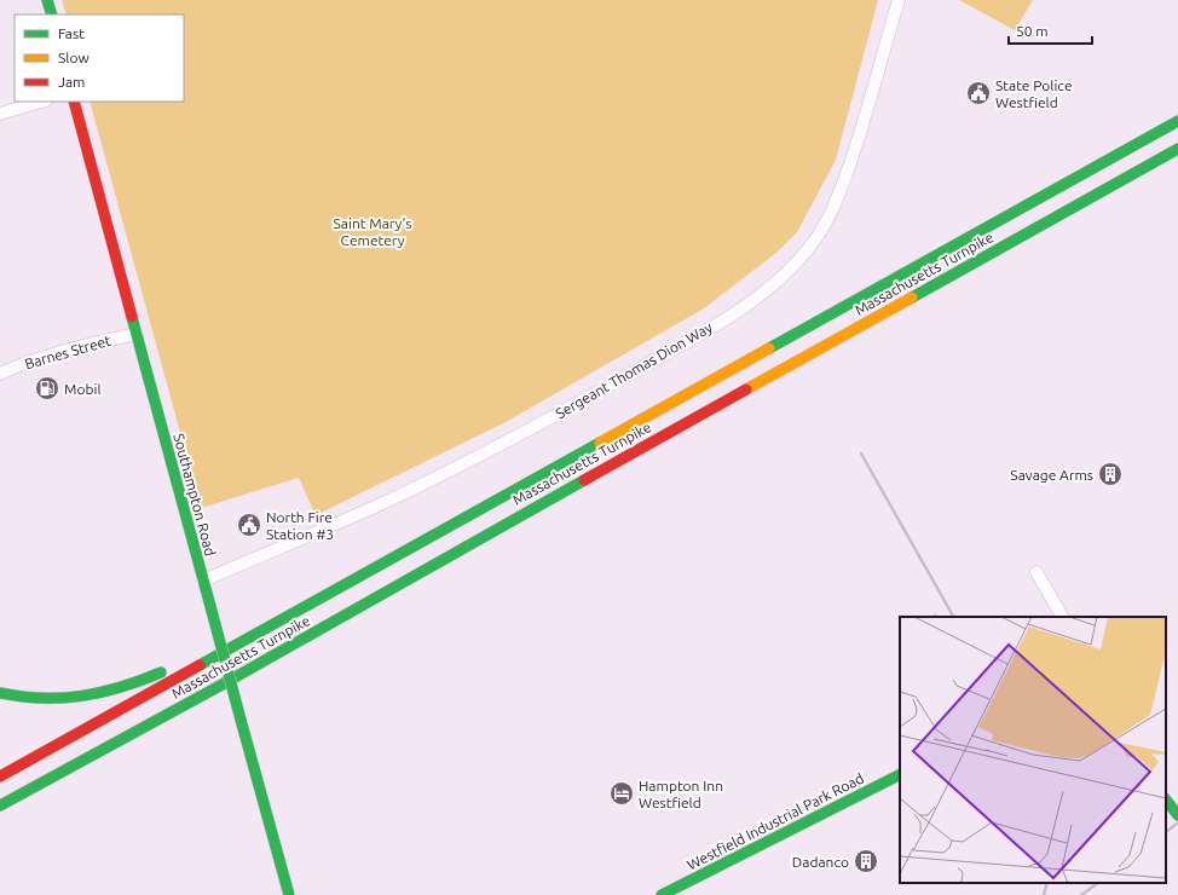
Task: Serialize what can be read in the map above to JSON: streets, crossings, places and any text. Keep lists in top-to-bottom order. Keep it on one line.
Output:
{"streets":{"main road":["Massachusetts Turnpike","Southampton Road","Westfield Industrial Park Road"],"street":["Barnes Street","Sergeant Thomas Dion Way"]},"crossings":[["Barnes Street","Southampton Road"],["Sergeant Thomas Dion Way","Southampton Road"]],"parks":["Saint Mary's Cemetery"],"places":{"public building":["State Police Westfield","North Fire Station #3"],"fuel station":["Mobil"],"building":["Savage Arms","Dadanco"],"hotel":["Hampton Inn Westfield"]},"legend":["Fast","Slow","Jam"],"scale_bar":"50 m"}
